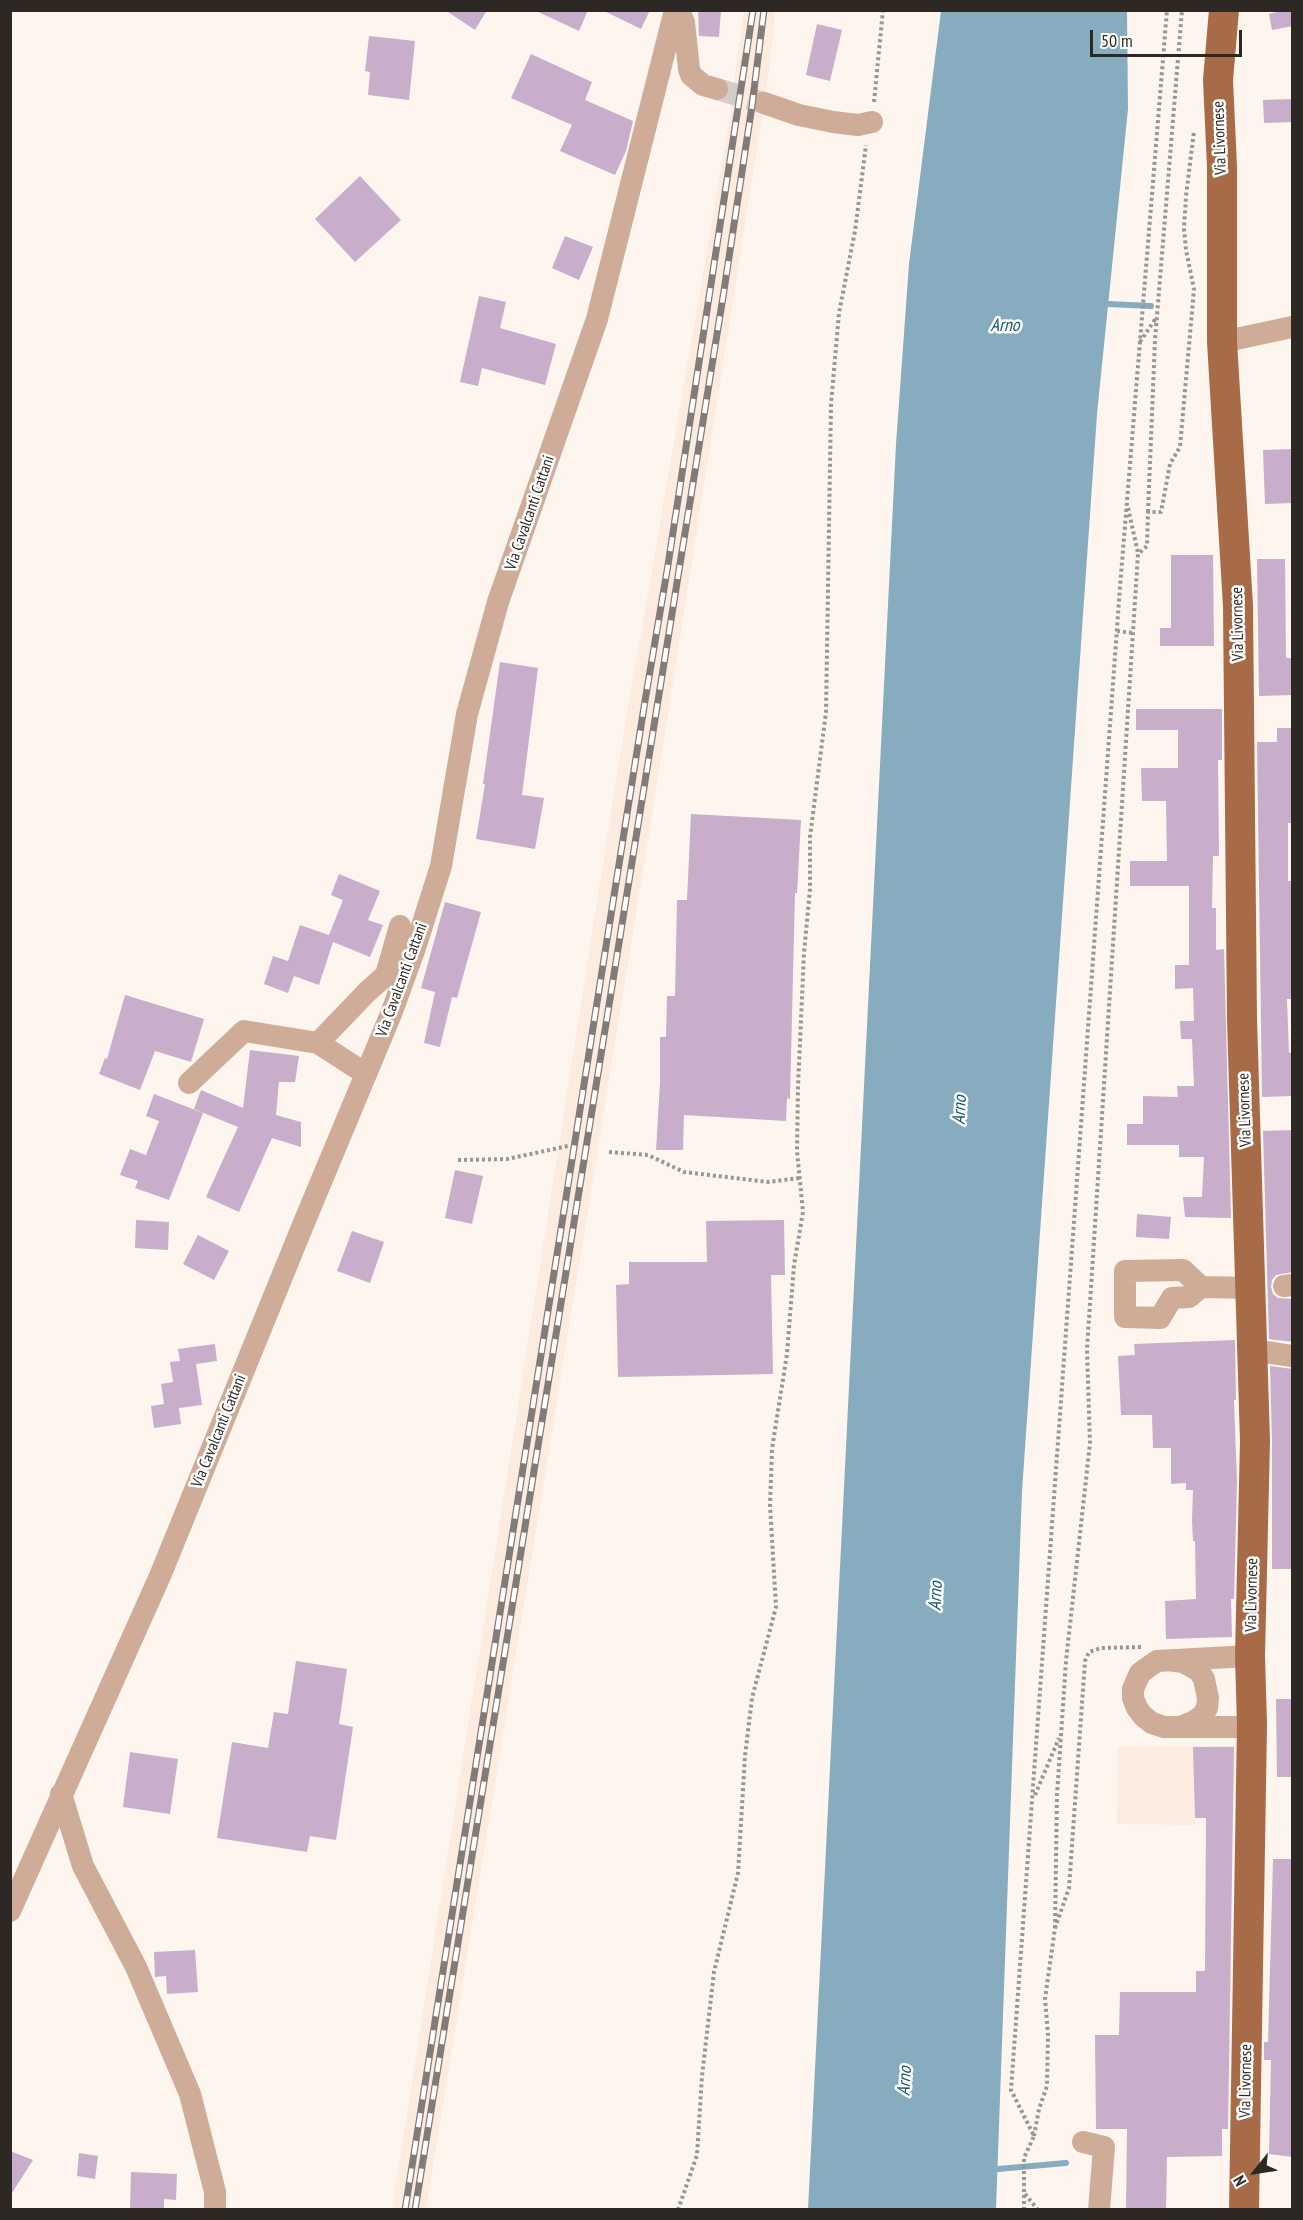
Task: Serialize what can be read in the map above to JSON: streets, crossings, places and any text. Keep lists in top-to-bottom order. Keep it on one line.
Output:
{"streets":{"main road":["Via Livornese"],"street":["Via Cavalcanti Cattani"]},"water":["Arno"],"scale_bar":"50 m","north":"bottom left"}
